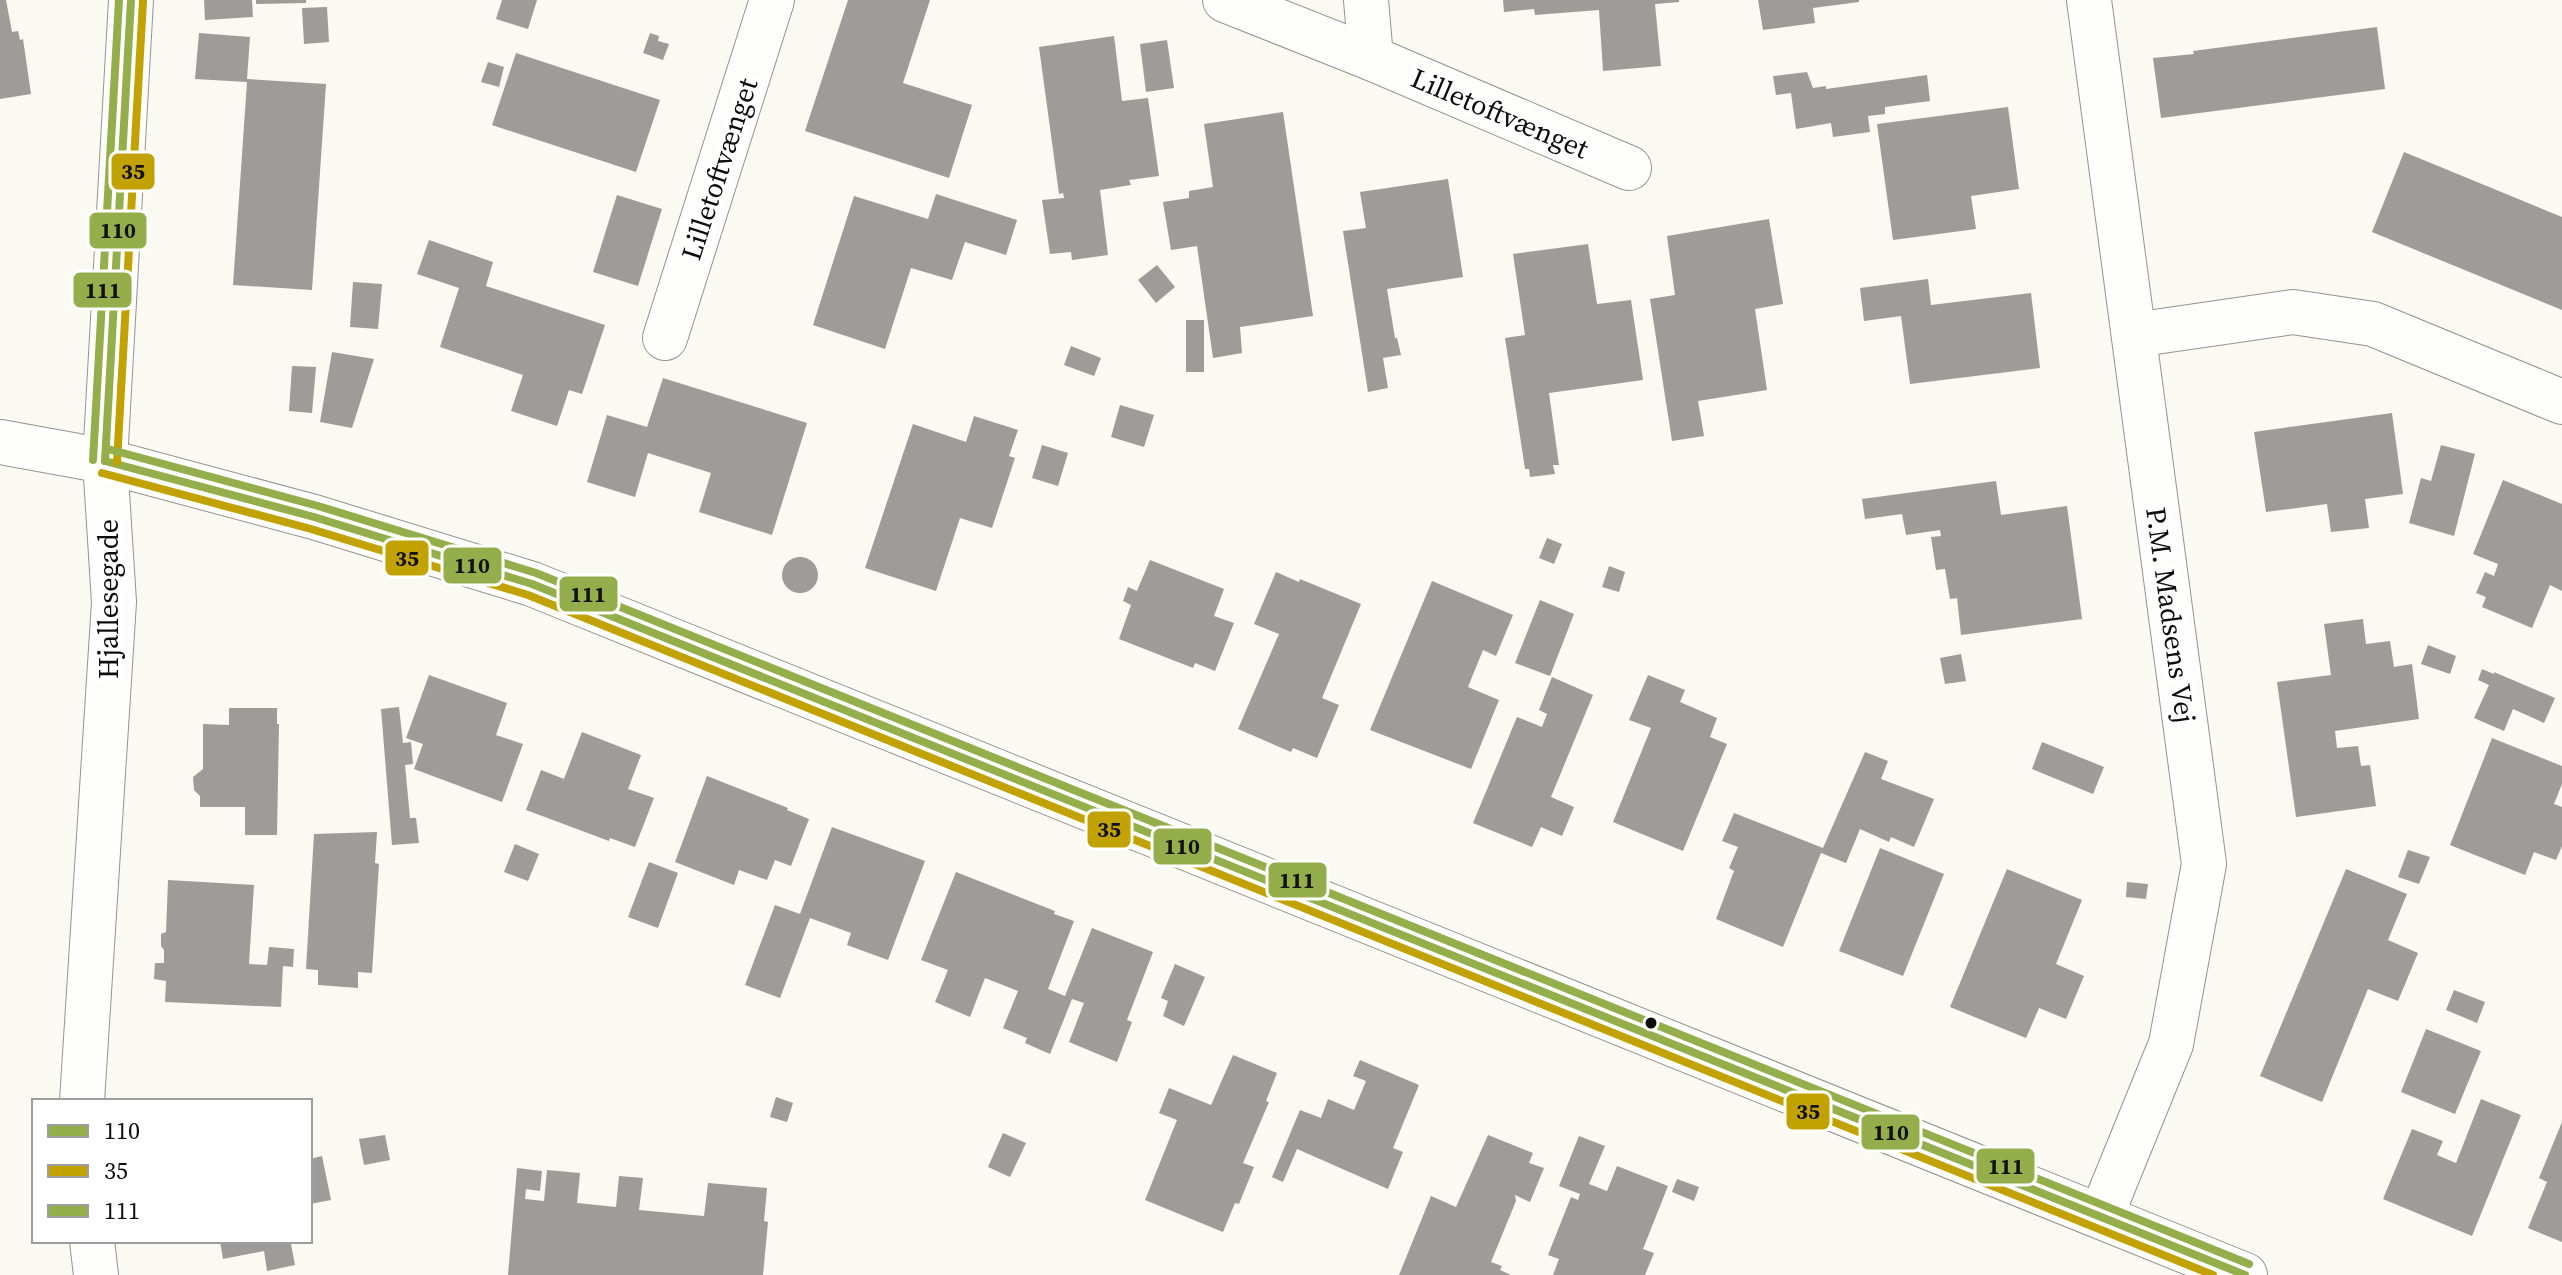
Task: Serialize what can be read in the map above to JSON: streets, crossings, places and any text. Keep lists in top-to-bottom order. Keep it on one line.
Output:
{"streets":{"street":["Lilletoftvænget","Hjallesegade","P.M. Madsens Vej"]},"lines":["transit line 110","transit line 111","transit line 35"],"legend":["110","35","111"]}
